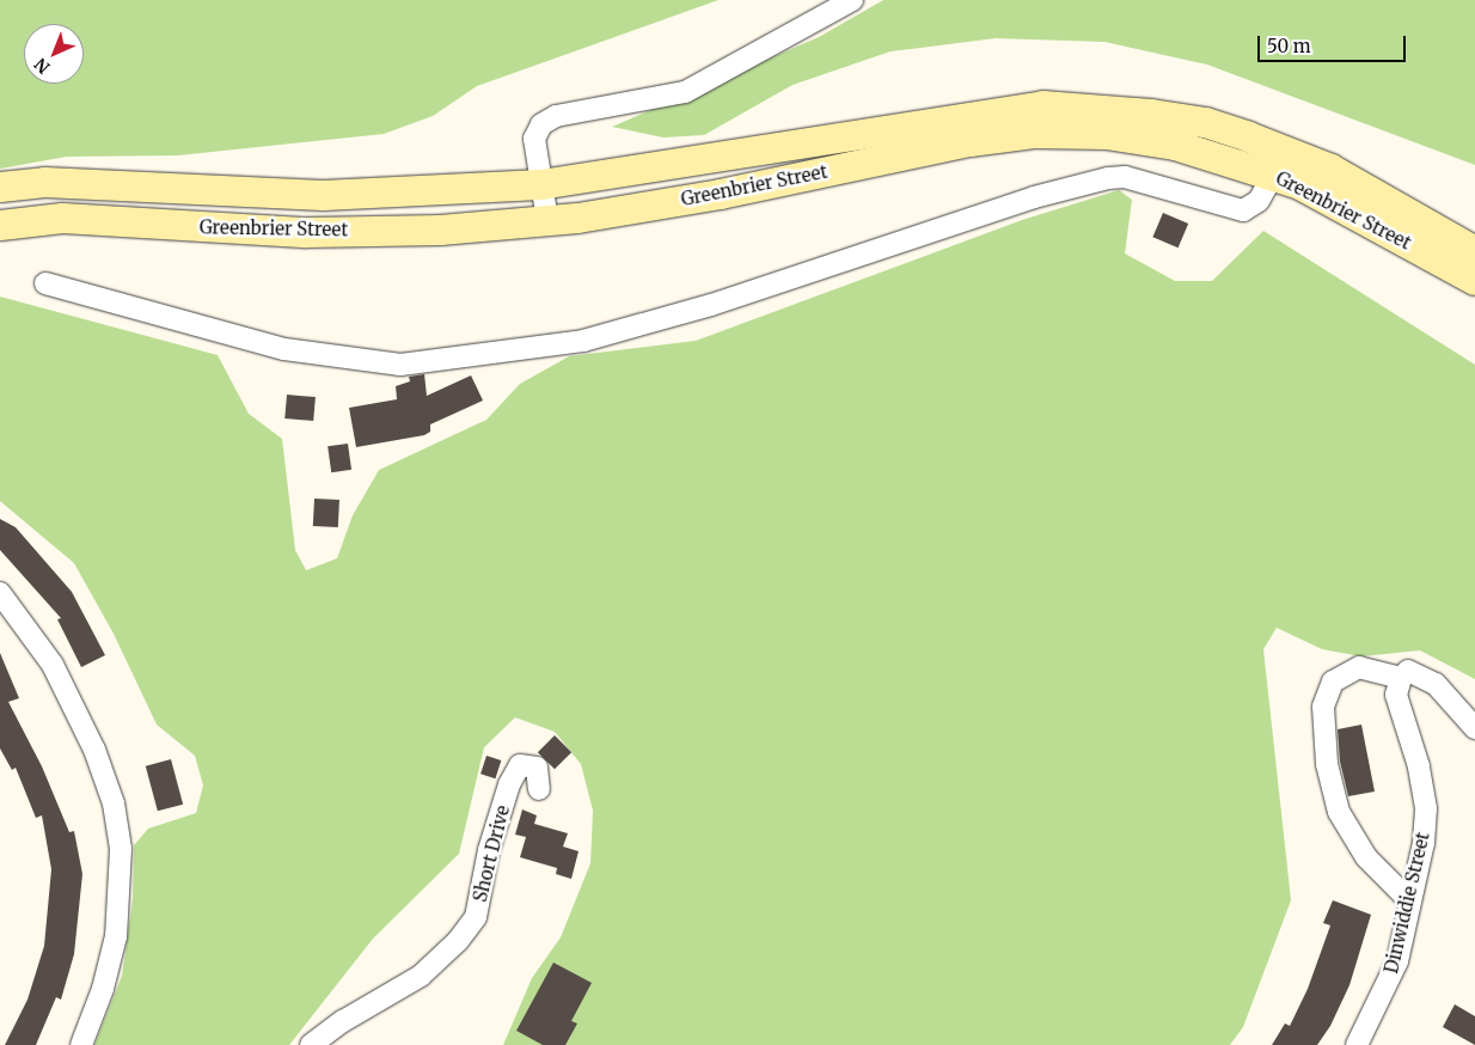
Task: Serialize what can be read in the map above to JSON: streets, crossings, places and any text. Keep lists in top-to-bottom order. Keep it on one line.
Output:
{"streets":{"main road":["Greenbrier Street"],"street":["Short Drive","Dinwiddie Street"]},"scale_bar":"50 m","north":"bottom left"}
